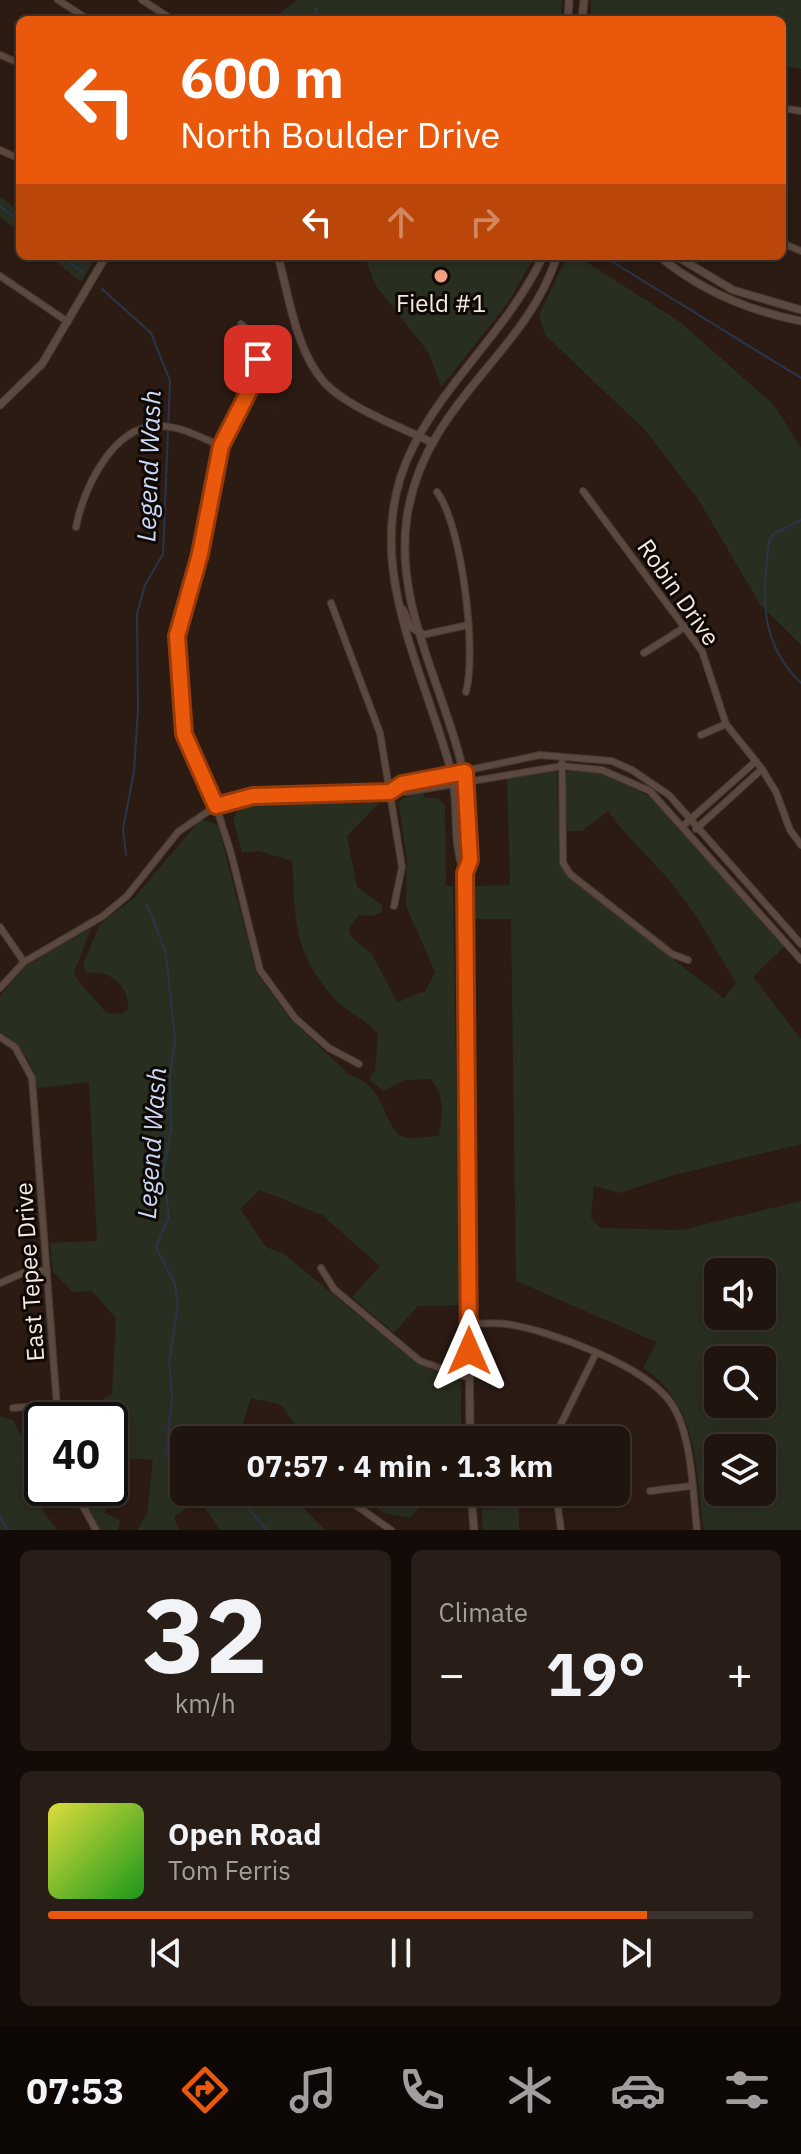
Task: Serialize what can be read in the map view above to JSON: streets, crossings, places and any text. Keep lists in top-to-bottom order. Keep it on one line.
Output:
{"streets":{"street":["Robin Drive","East Tepee Drive"]},"water":["Legend Wash"],"places":["Field #1"],"page":{"turn":["600 m","North Boulder Drive"],"limit":"40","trip":"07:57 · 4 min · 1.3 km","tile":[["32","km/h"],"Climate"],"heat":["−","19°","+"],"song":["Open Road","Tom Ferris"],"tabs":"07:53"}}
